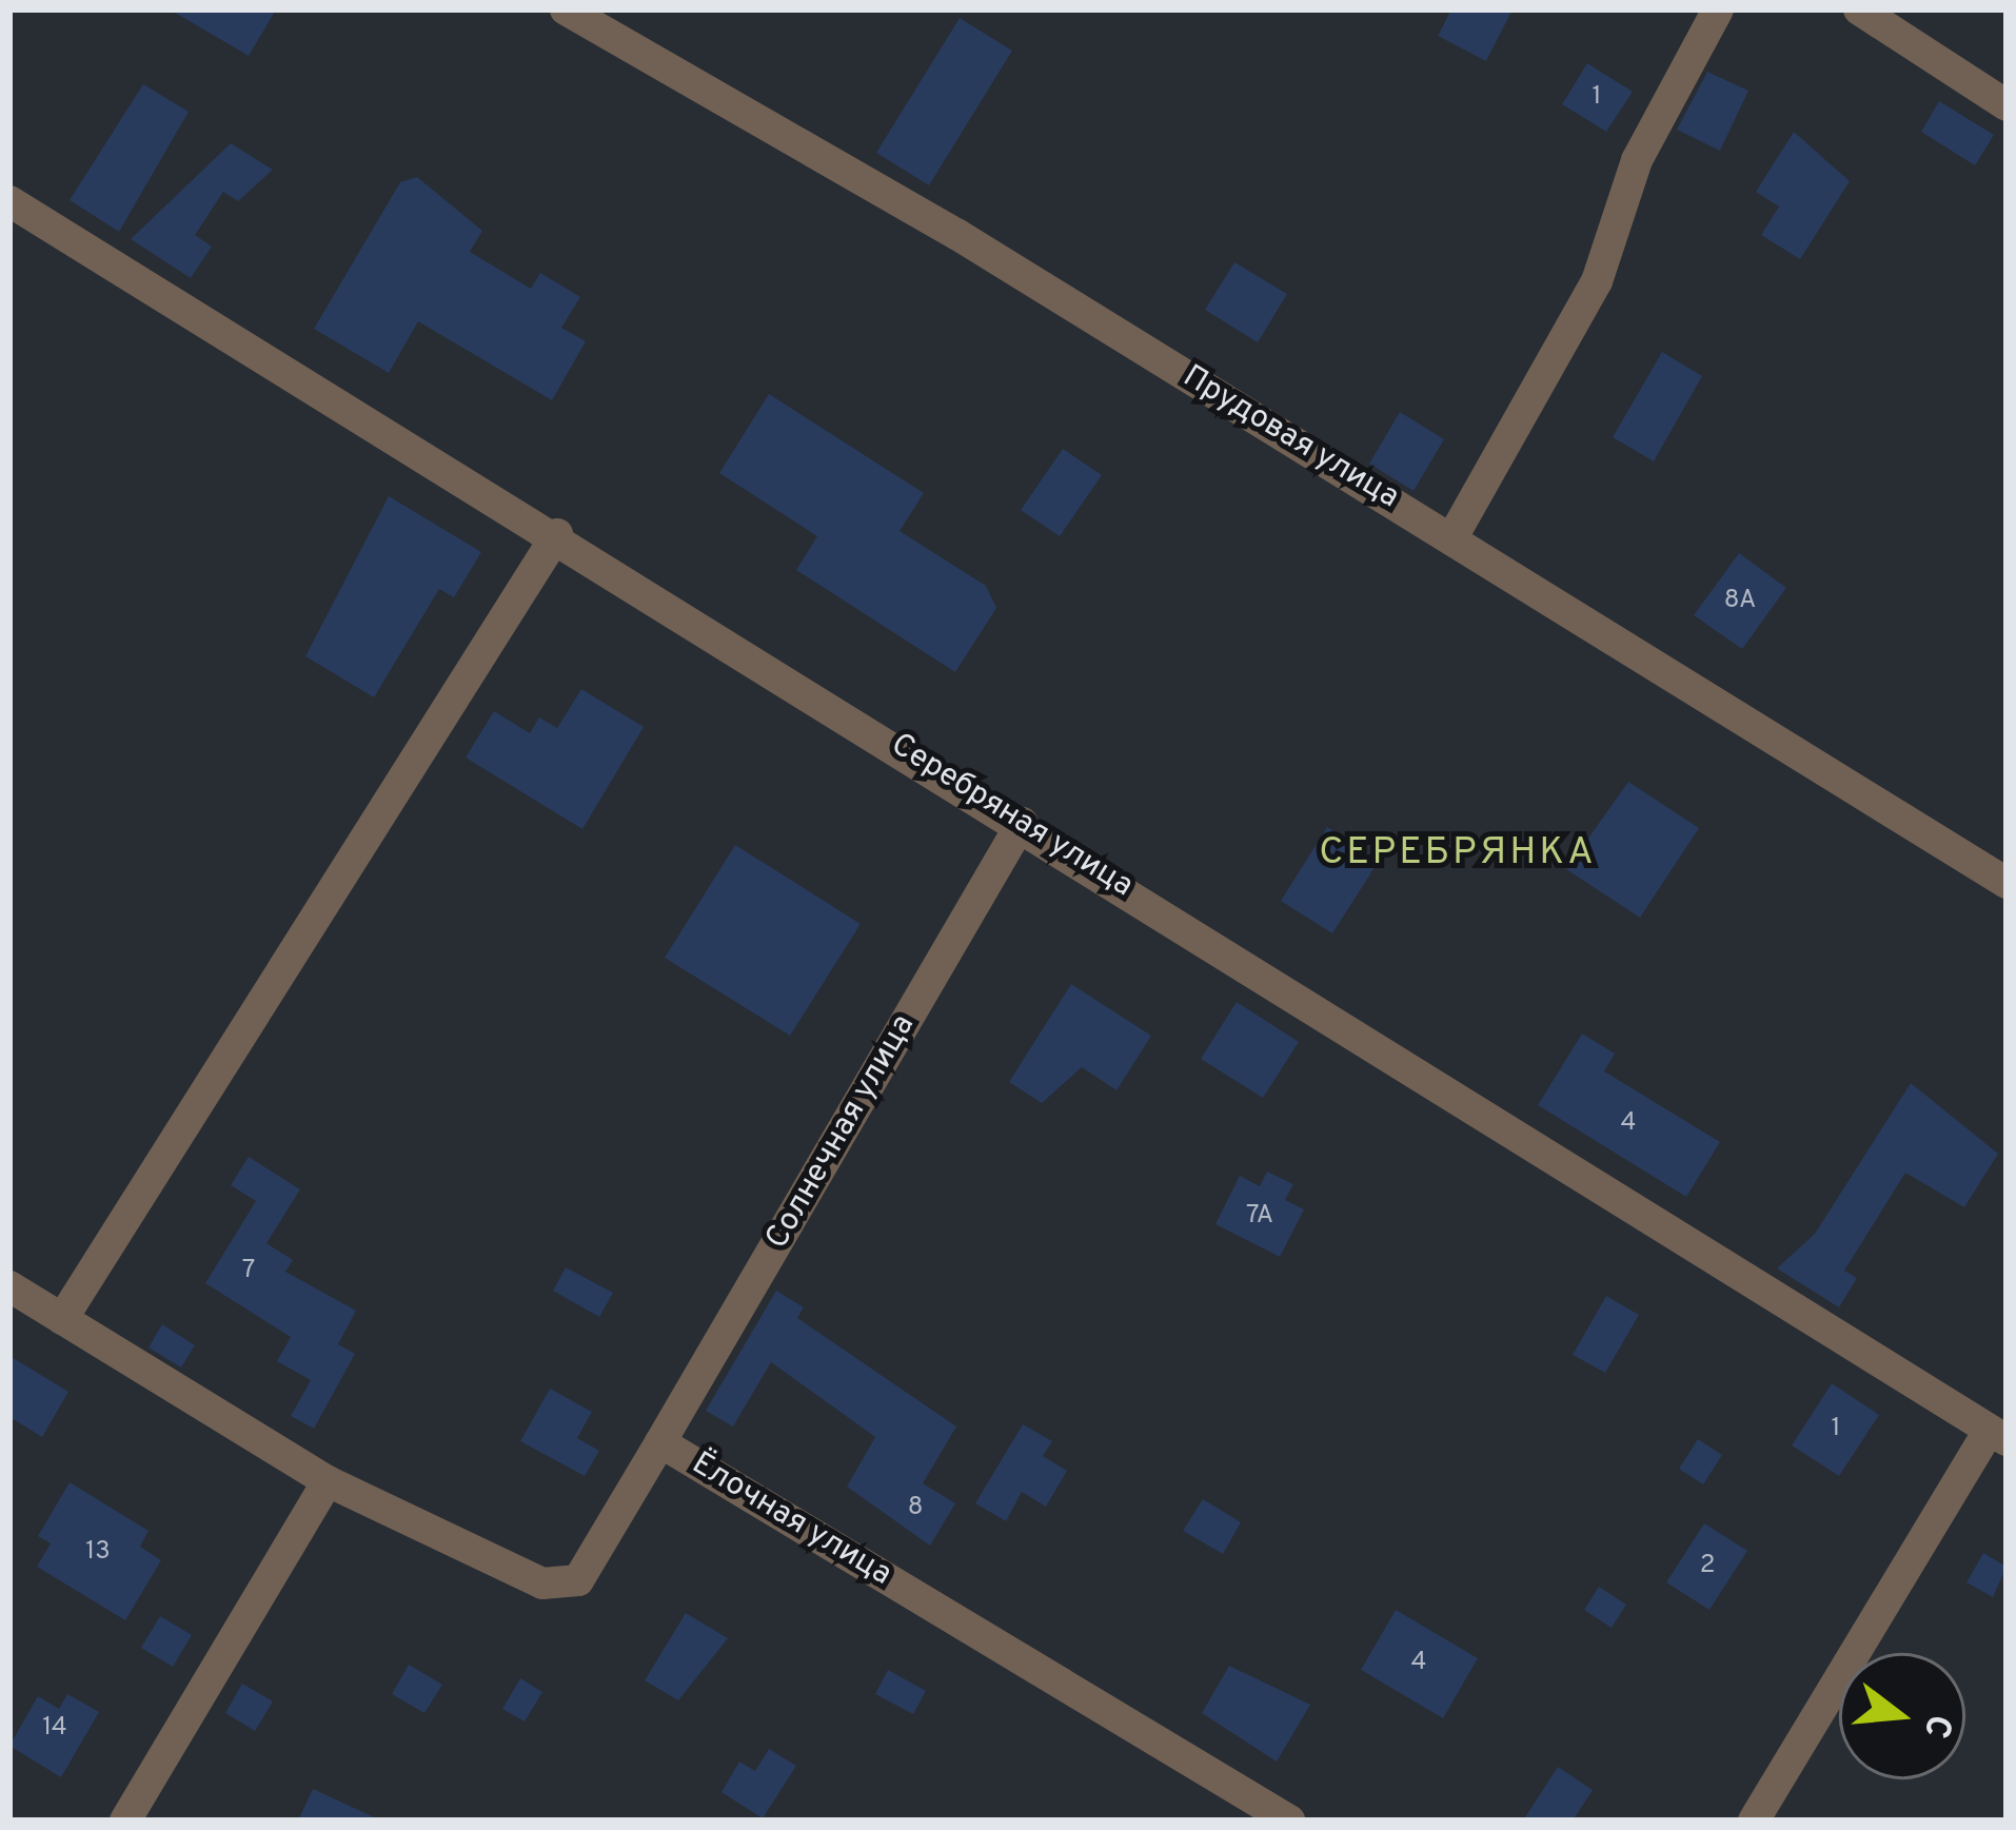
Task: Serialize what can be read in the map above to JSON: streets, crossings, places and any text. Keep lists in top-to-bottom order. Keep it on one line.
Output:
{"streets":{"street":["Прудовая улица","Серебряная улица","Солнечная улица","Ёлочная улица"]},"crossings":[["Серебряная улица","Солнечная улица"],["Солнечная улица","Ёлочная улица"]],"districts":["СЕРЕБРЯНКА"],"house_numbers":["1","8А","4","7А","7","1","8","13","2","4","14"],"north":"right"}
